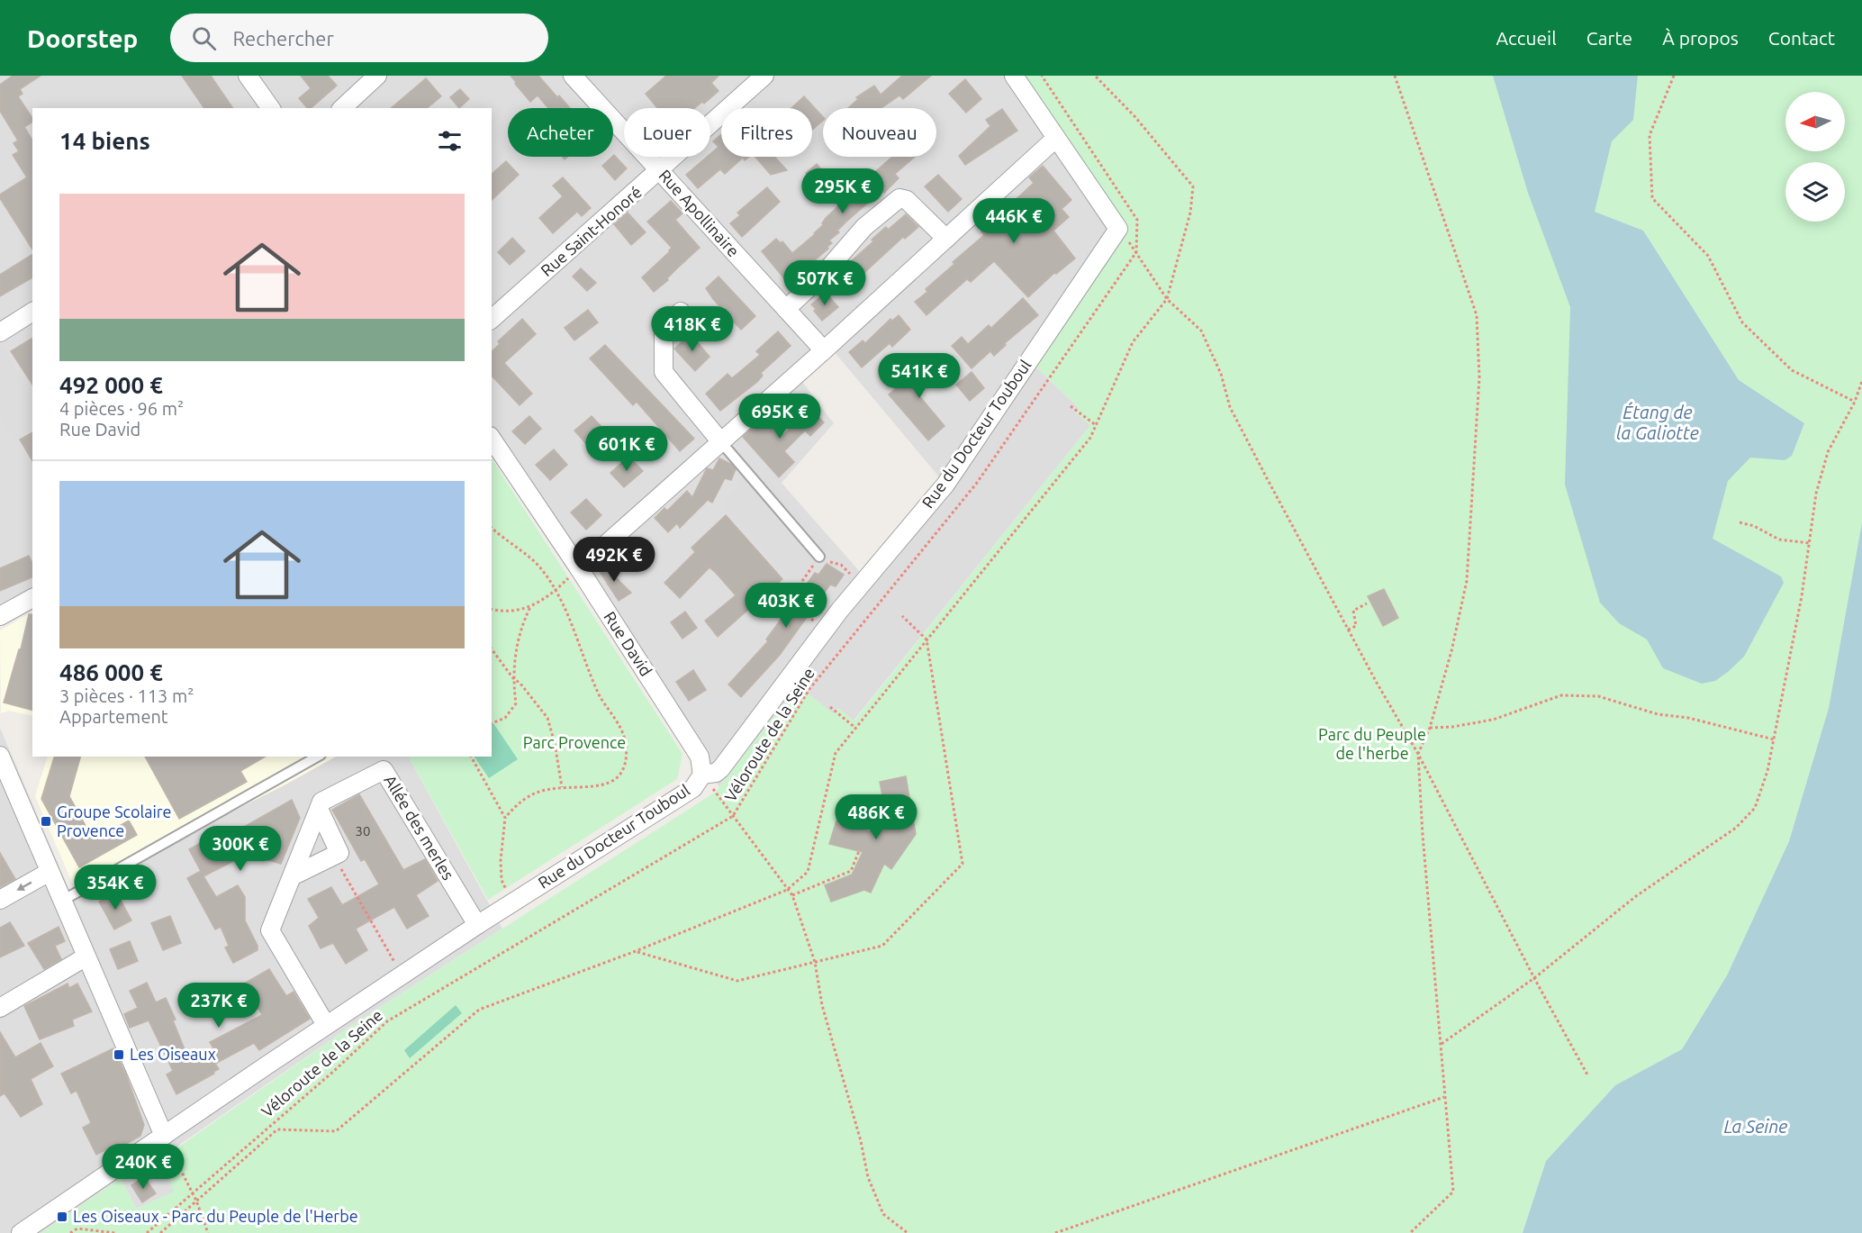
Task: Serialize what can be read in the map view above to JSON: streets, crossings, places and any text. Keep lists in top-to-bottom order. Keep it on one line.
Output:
{"streets":{"street":["Rue Apollinaire","Rue Saint-Honoré","Rue du Docteur Touboul","Rue David","Allée des merles"],"path":["Véloroute de la Seine"]},"crossings":[["Rue Apollinaire","Rue Saint-Honoré"],["Rue du Docteur Touboul","Rue David"],["Rue du Docteur Touboul","Allée des merles"]],"water":["Étang de la Galiotte","La Seine"],"parks":["Parc du Peuple de l'herbe","Parc Provence"],"places":{"transit":["Groupe Scolaire Provence","Les Oiseaux","Les Oiseaux - Parc du Peuple de l'Herbe"]},"house_numbers":["30"],"north":"left","page":{"header":"Doorstep","search":"Rechercher","nav":["Accueil","Carte","À propos","Contact"],"chip":["Acheter","Louer","Filtres","Nouveau"],"heading":"14 biens","price":["295K €","446K €","507K €","418K €","541K €","695K €","601K €","492K €","403K €","486K €","300K €","354K €","237K €","240K €"],"list":[{"name":"492 000 €","note":"4 pièces · 96 m² · Rue David"},{"name":"486 000 €","note":"3 pièces · 113 m² · Appartement"}]}}
